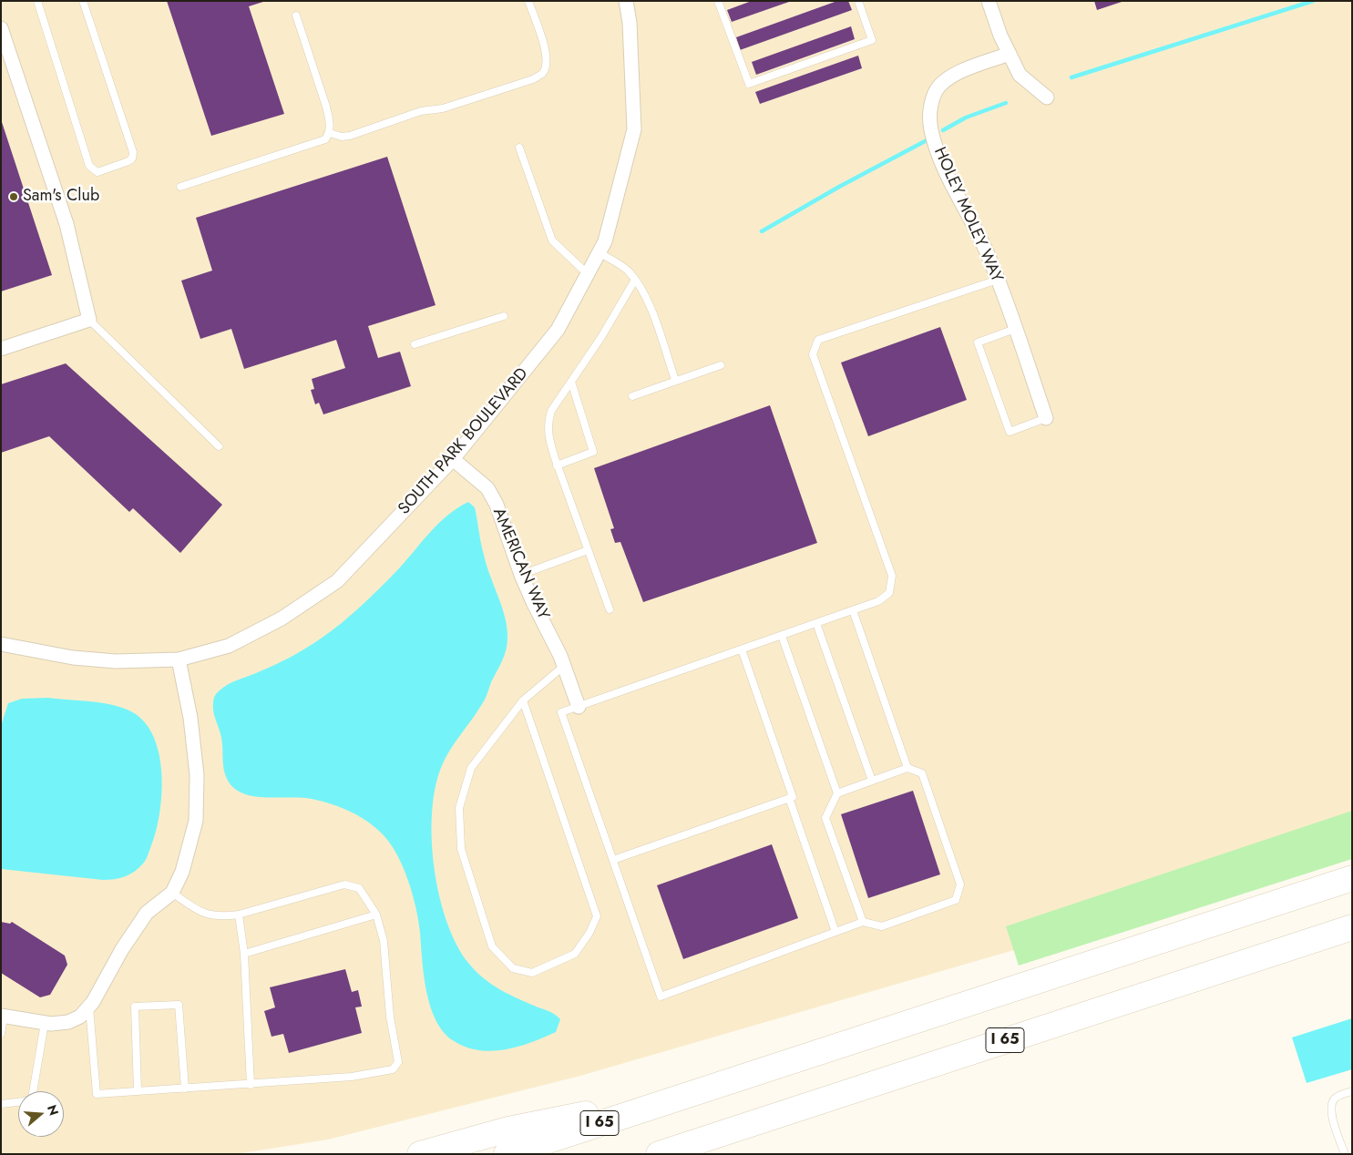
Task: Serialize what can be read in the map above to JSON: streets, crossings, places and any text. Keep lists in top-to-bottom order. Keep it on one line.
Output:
{"streets":{"highway":["I 65"],"street":["HOLEY MOLEY WAY","SOUTH PARK BOULEVARD","AMERICAN WAY"]},"crossings":[["SOUTH PARK BOULEVARD","AMERICAN WAY"]],"places":["Sam's Club"],"north":"right"}
